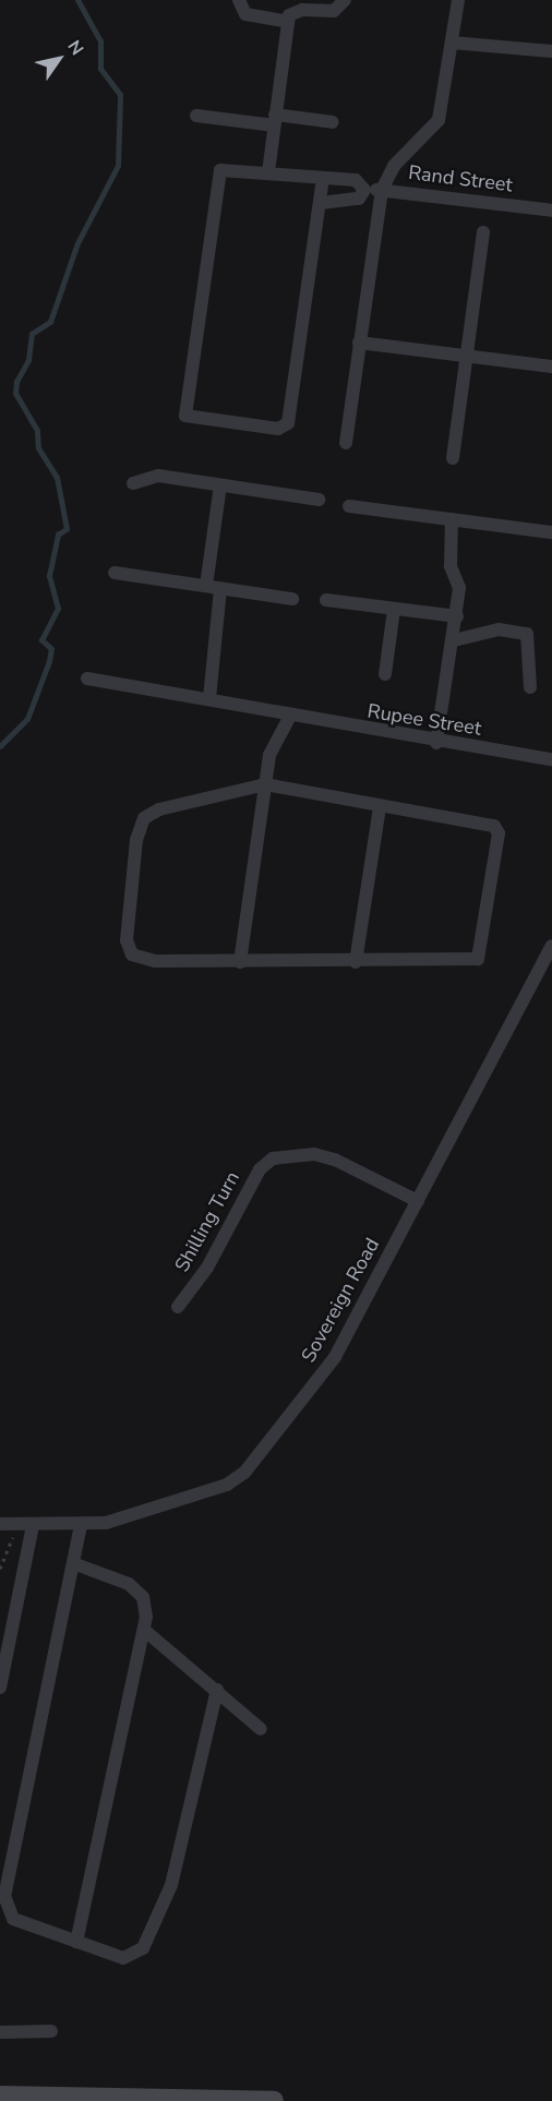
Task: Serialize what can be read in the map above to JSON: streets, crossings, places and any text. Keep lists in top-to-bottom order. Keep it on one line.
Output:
{"streets":{"street":["Rand Street","Rupee Street","Shilling Turn","Sovereign Road"]},"crossings":[["Shilling Turn","Sovereign Road"]],"north":"top right"}
